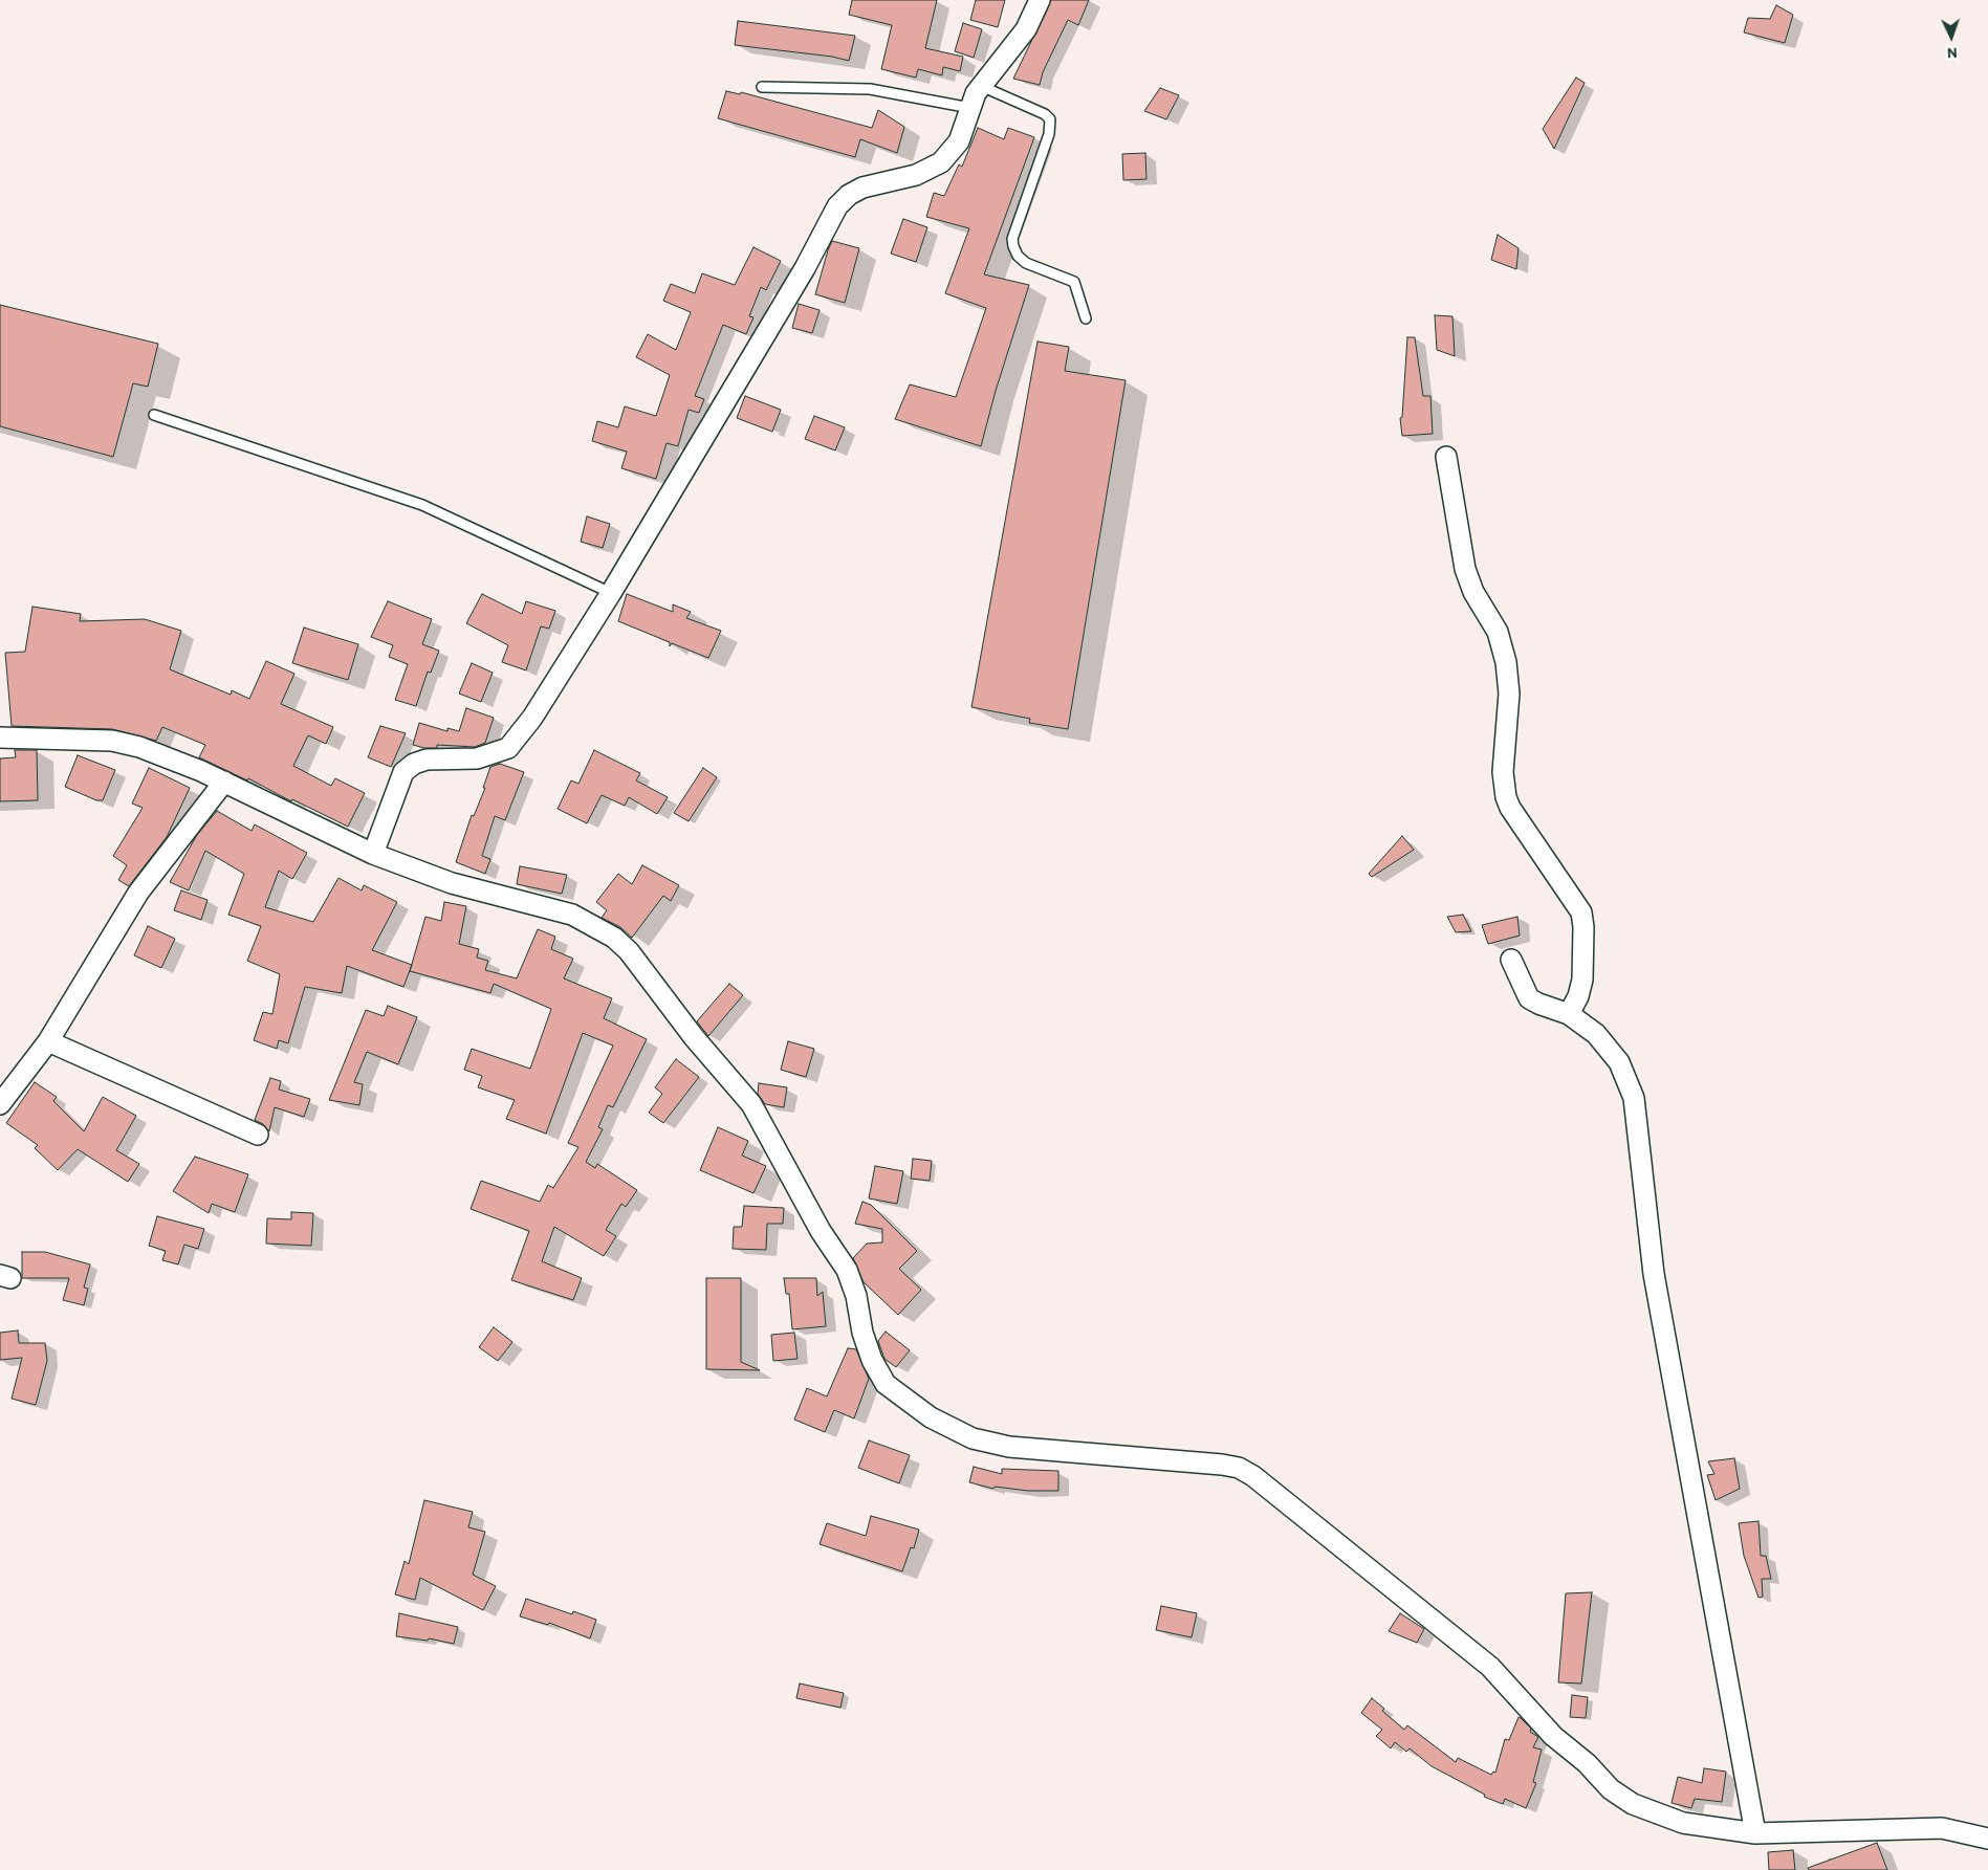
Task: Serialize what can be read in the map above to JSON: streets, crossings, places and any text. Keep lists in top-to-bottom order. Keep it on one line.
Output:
{"north":"bottom"}
